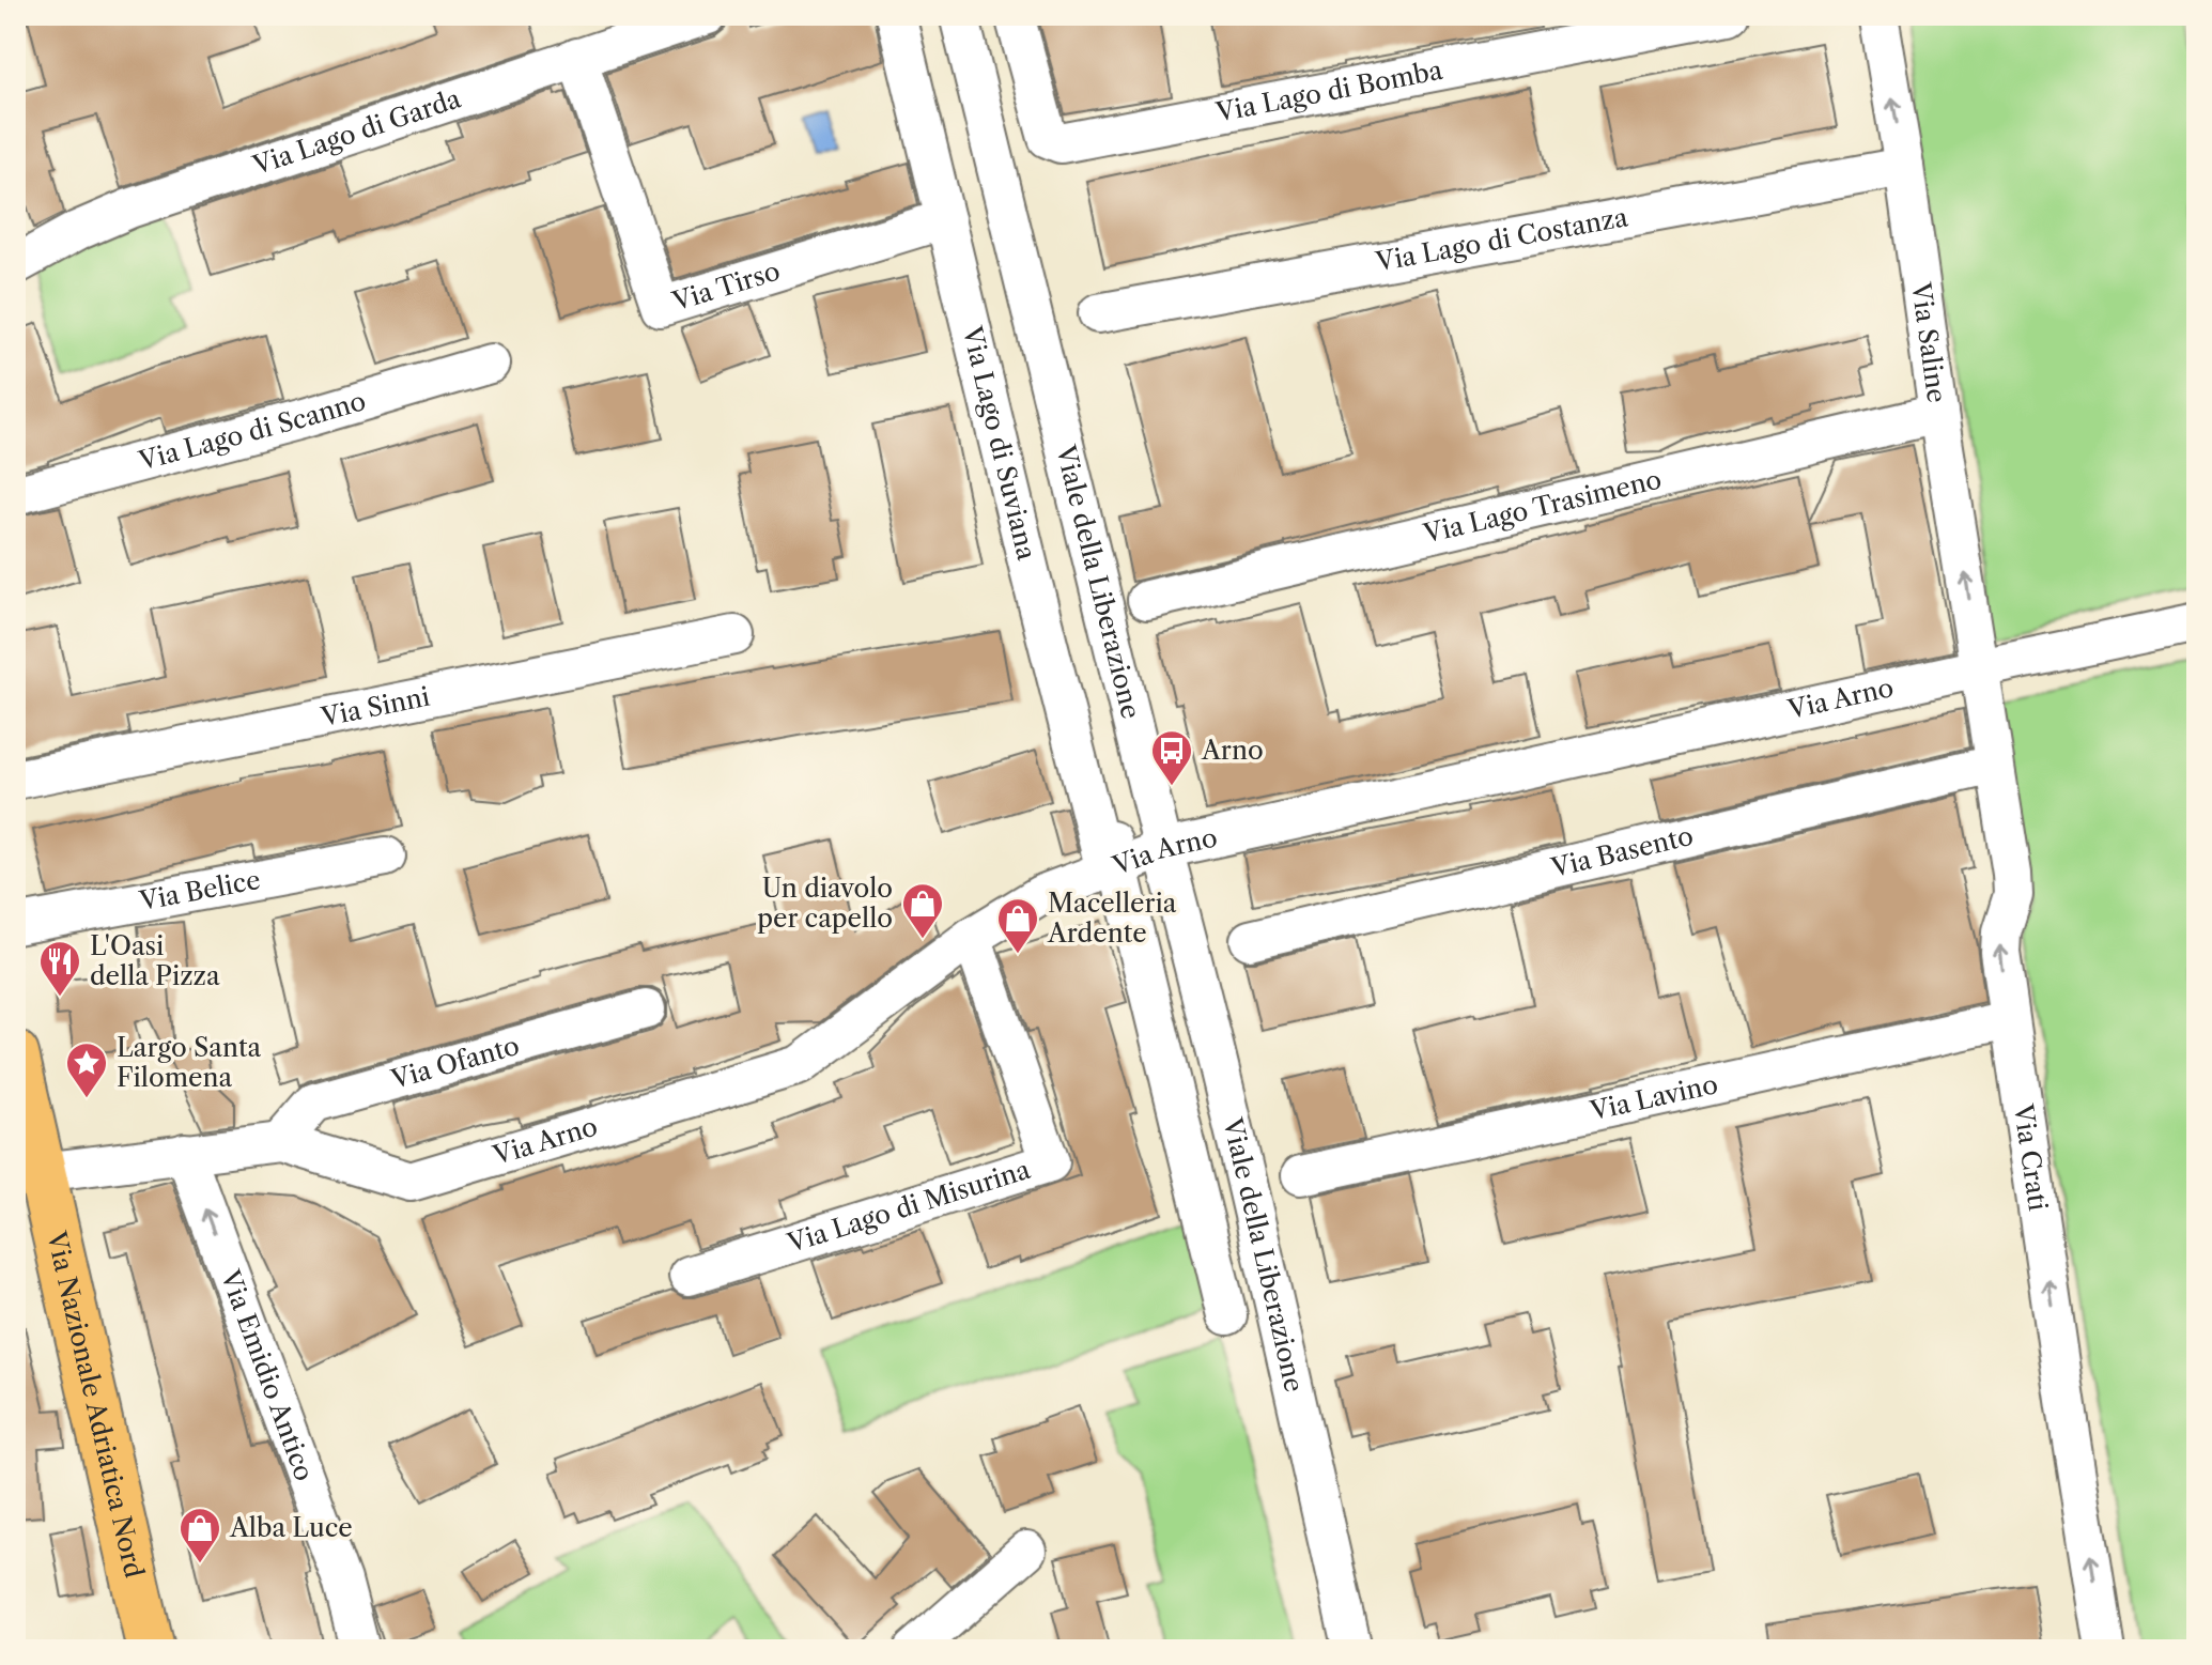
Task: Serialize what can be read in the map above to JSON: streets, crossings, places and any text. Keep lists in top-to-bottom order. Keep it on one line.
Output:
{"streets":{"main road":["Via Nazionale Adriatica Nord"],"street":["Via Lago di Bomba","Via Lago di Garda","Via Lago di Costanza","Via Tirso","Via Saline","Via Lago di Scanno","Via Lago di Suviana","Via Lago Trasimeno","Viale della Liberazione","Via Arno","Via Sinni","Via Basento","Via Belice","Via Ofanto","Via Lavino","Via Crati","Via Lago di Misurina","Via Emidio Antico"]},"crossings":[["Via Lago di Garda","Via Tirso"],["Via Lago di Costanza","Via Saline"],["Via Tirso","Via Lago di Suviana"],["Via Saline","Via Lago Trasimeno"],["Via Saline","Via Arno"],["Via Saline","Via Crati"],["Via Lago di Suviana","Viale della Liberazione"],["Via Lago di Suviana","Via Arno"],["Viale della Liberazione","Via Arno"],["Via Arno","Via Ofanto"],["Via Arno","Via Crati"],["Via Arno","Via Lago di Misurina"],["Via Arno","Via Emidio Antico"],["Via Arno","Via Nazionale Adriatica Nord"],["Via Basento","Via Crati"],["Via Lavino","Via Crati"]],"one_way":["Via Saline","Via Crati","Via Emidio Antico"],"places":{"bus stop":["Arno"],"shop":["Un diavolo per capello","Macelleria Ardente","Alba Luce"],"restaurant":["L'Oasi della Pizza"],"place":["Largo Santa Filomena"]}}
